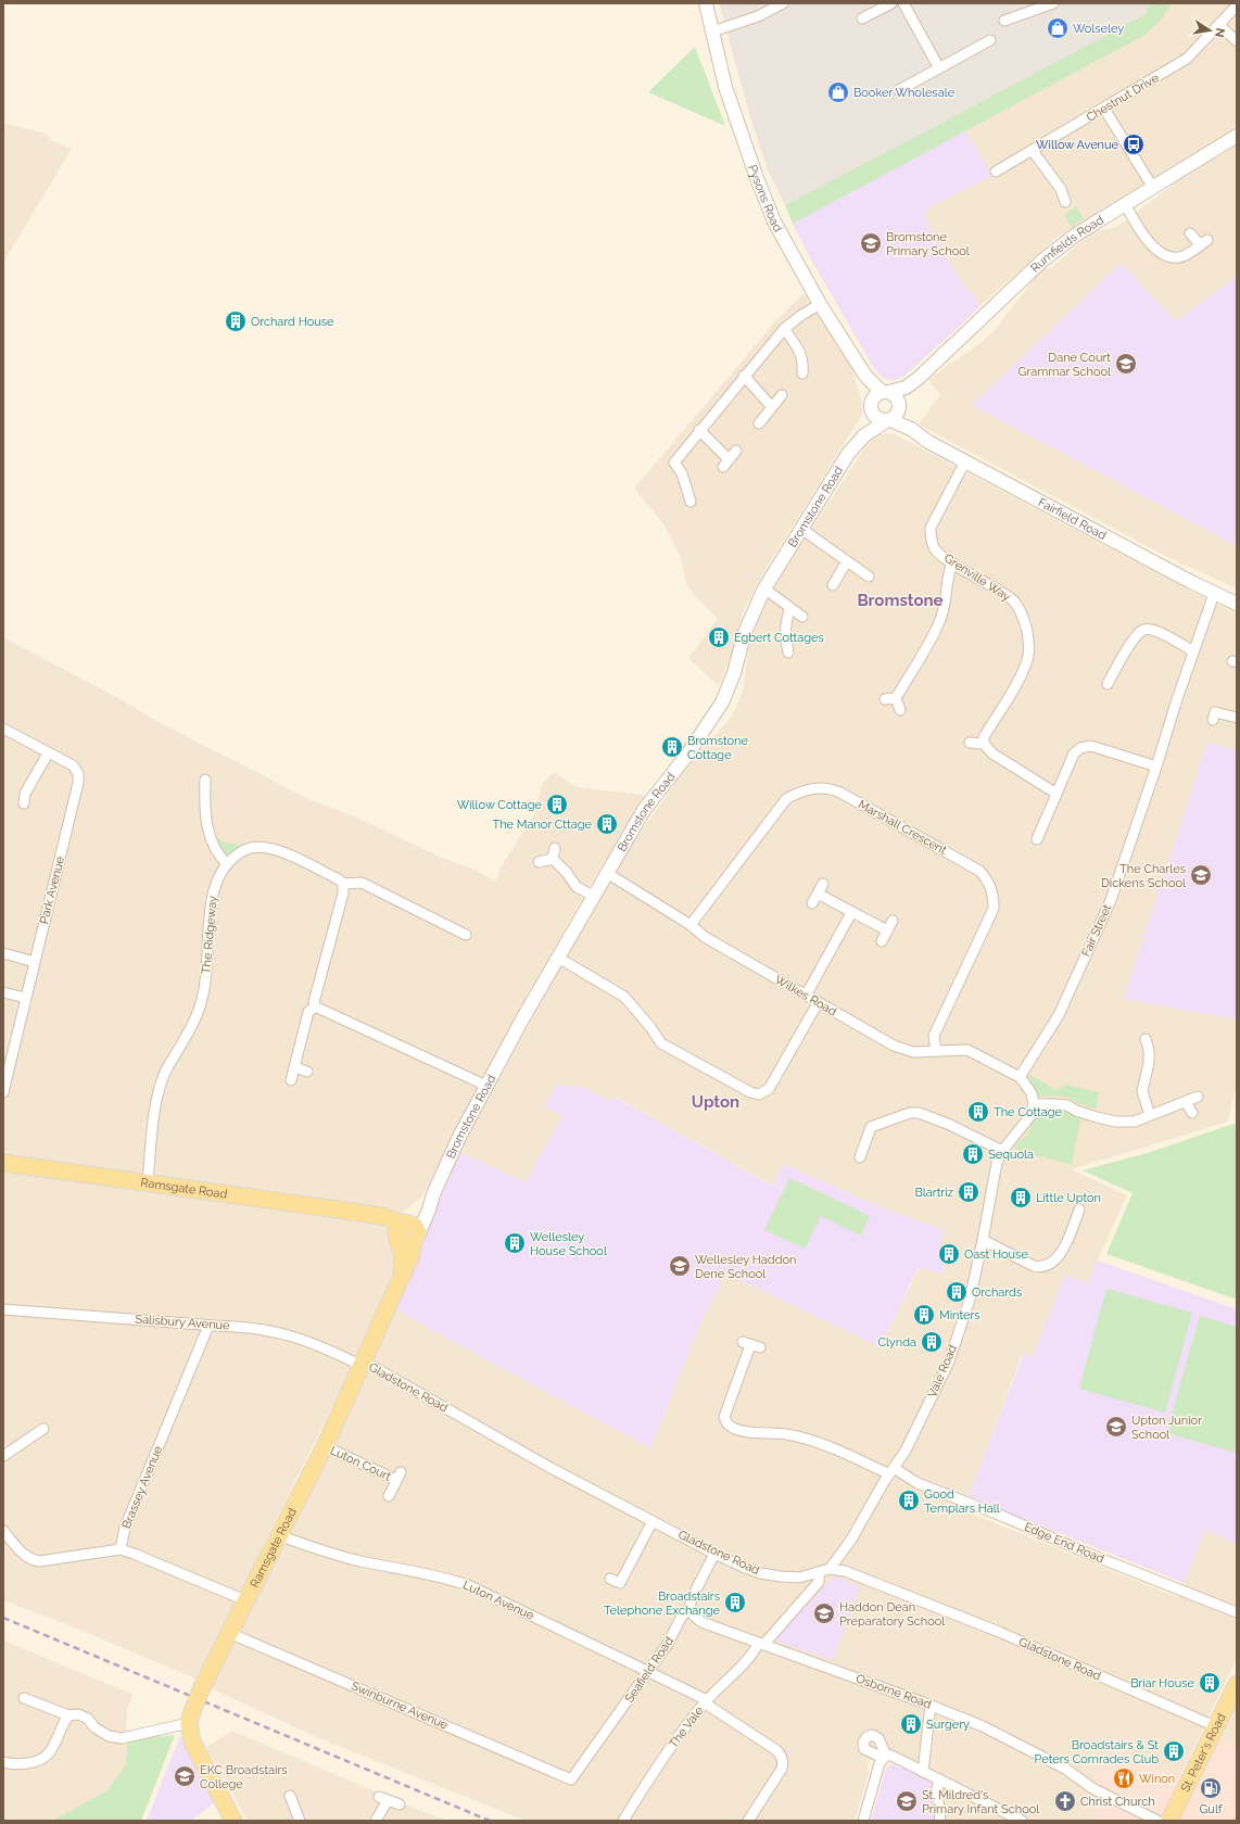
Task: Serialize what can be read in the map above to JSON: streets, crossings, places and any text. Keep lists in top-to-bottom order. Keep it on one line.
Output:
{"streets":{"main road":["Ramsgate Road","St. Peter's Road"],"street":["Chestnut Drive","Pysons Road","Rumfields Road","Bromstone Road","Fairfield Road","Grenville Way","Marshall Crescent","Park Avenue","Fair Street","The Ridgeway","Wilkes Road","Salisbury Avenue","Vale Road","Gladstone Road","Luton Court","Brassey Avenue","Edge End Road","Luton Avenue","Seafield Road","Osborne Road","Swinburne Avenue","The Vale"]},"crossings":[["Pysons Road","Rumfields Road"],["Pysons Road","Bromstone Road"],["Pysons Road","Fairfield Road"],["Rumfields Road","Bromstone Road"],["Rumfields Road","Fairfield Road"],["Bromstone Road","Fairfield Road"],["Bromstone Road","Wilkes Road"],["Bromstone Road","Ramsgate Road"],["Fairfield Road","Grenville Way"],["Fairfield Road","Fair Street"],["Marshall Crescent","Wilkes Road"],["Fair Street","Wilkes Road"],["The Ridgeway","Ramsgate Road"],["Ramsgate Road","Salisbury Avenue"],["Ramsgate Road","Gladstone Road"],["Ramsgate Road","Luton Court"],["Ramsgate Road","Luton Avenue"],["Ramsgate Road","Swinburne Avenue"],["Salisbury Avenue","Gladstone Road"],["Salisbury Avenue","Brassey Avenue"],["Vale Road","Gladstone Road"],["Vale Road","Edge End Road"],["Gladstone Road","Seafield Road"],["Gladstone Road","St. Peter's Road"],["Luton Avenue","Seafield Road"],["Luton Avenue","The Vale"],["Seafield Road","Osborne Road"],["Seafield Road","Swinburne Avenue"],["Osborne Road","The Vale"]],"districts":["Bromstone","Upton"],"places":{"shop":["Wolseley","Booker Wholesale"],"bus stop":["Willow Avenue"],"school or university":["Bromstone Primary School","Dane Court Grammar School","The Charles Dickens School","Wellesley Haddon Dene School","Upton Junior School","Haddon Dean Preparatory School","EKC Broadstairs College","St. Mildred's Primary Infant School"],"building":["Orchard House","Egbert Cottages","Bromstone Cottage","Willow Cottage","The Manor Cttage","The Cottage","Sequola","Blartriz","Little Upton","Wellesley House School","Oast House","Orchards","Minters","Clynda","Good Templars Hall","Broadstairs Telephone Exchange","Briar House","Surgery","Broadstairs & St Peters Comrades Club"],"restaurant":["Winon"],"fuel station":["Gulf"],"church":["Christ Church"]},"north":"right"}
